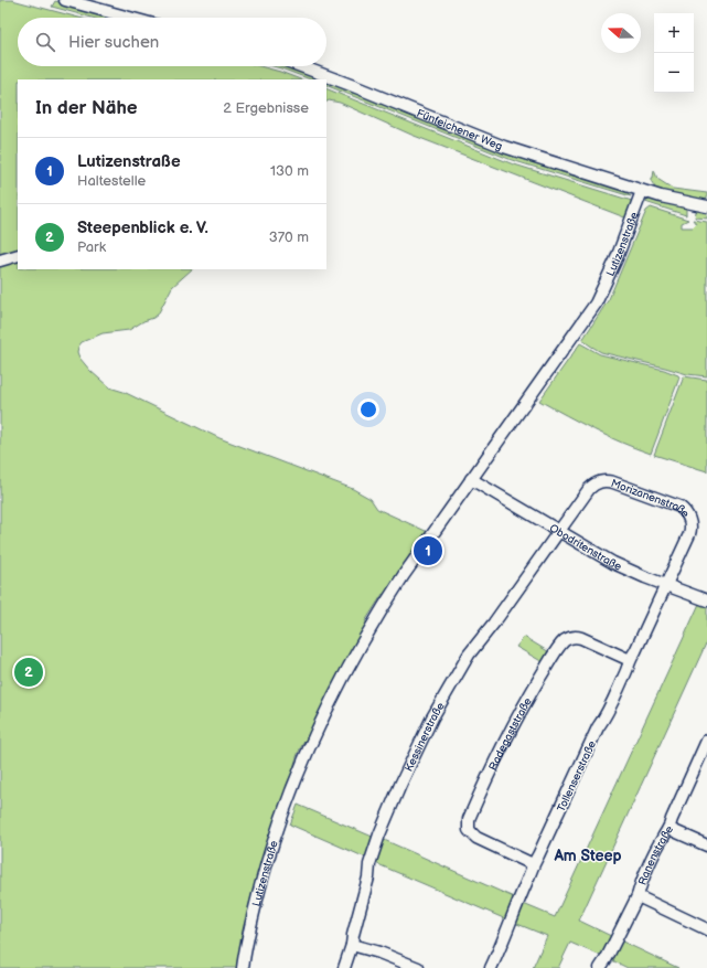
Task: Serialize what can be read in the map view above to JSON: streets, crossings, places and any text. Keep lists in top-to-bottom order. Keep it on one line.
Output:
{"streets":{"street":["Fünfeichener Weg","Lutizenstraße","Morizanenstraße","Obodritenstraße","Radegaststraße","Kessinerstraße","Tollenserstraße","Ranenstraße"]},"crossings":[["Fünfeichener Weg","Lutizenstraße"],["Lutizenstraße","Obodritenstraße"],["Morizanenstraße","Obodritenstraße"],["Morizanenstraße","Kessinerstraße"],["Morizanenstraße","Tollenserstraße"],["Obodritenstraße","Kessinerstraße"],["Obodritenstraße","Tollenserstraße"],["Radegaststraße","Tollenserstraße"]],"districts":["Am Steep"],"north":"left","page":{"map_buttons":["+","−"],"search":"Hier suchen","heading":["In der Nähe","2 Ergebnisse"],"list":[{"mark":"1","name":"Lutizenstraße","note":"Haltestelle","value":"130 m"},{"mark":"2","name":"Steepenblick e. V.","note":"Park","value":"370 m"}],"pins":["1","2"]}}
